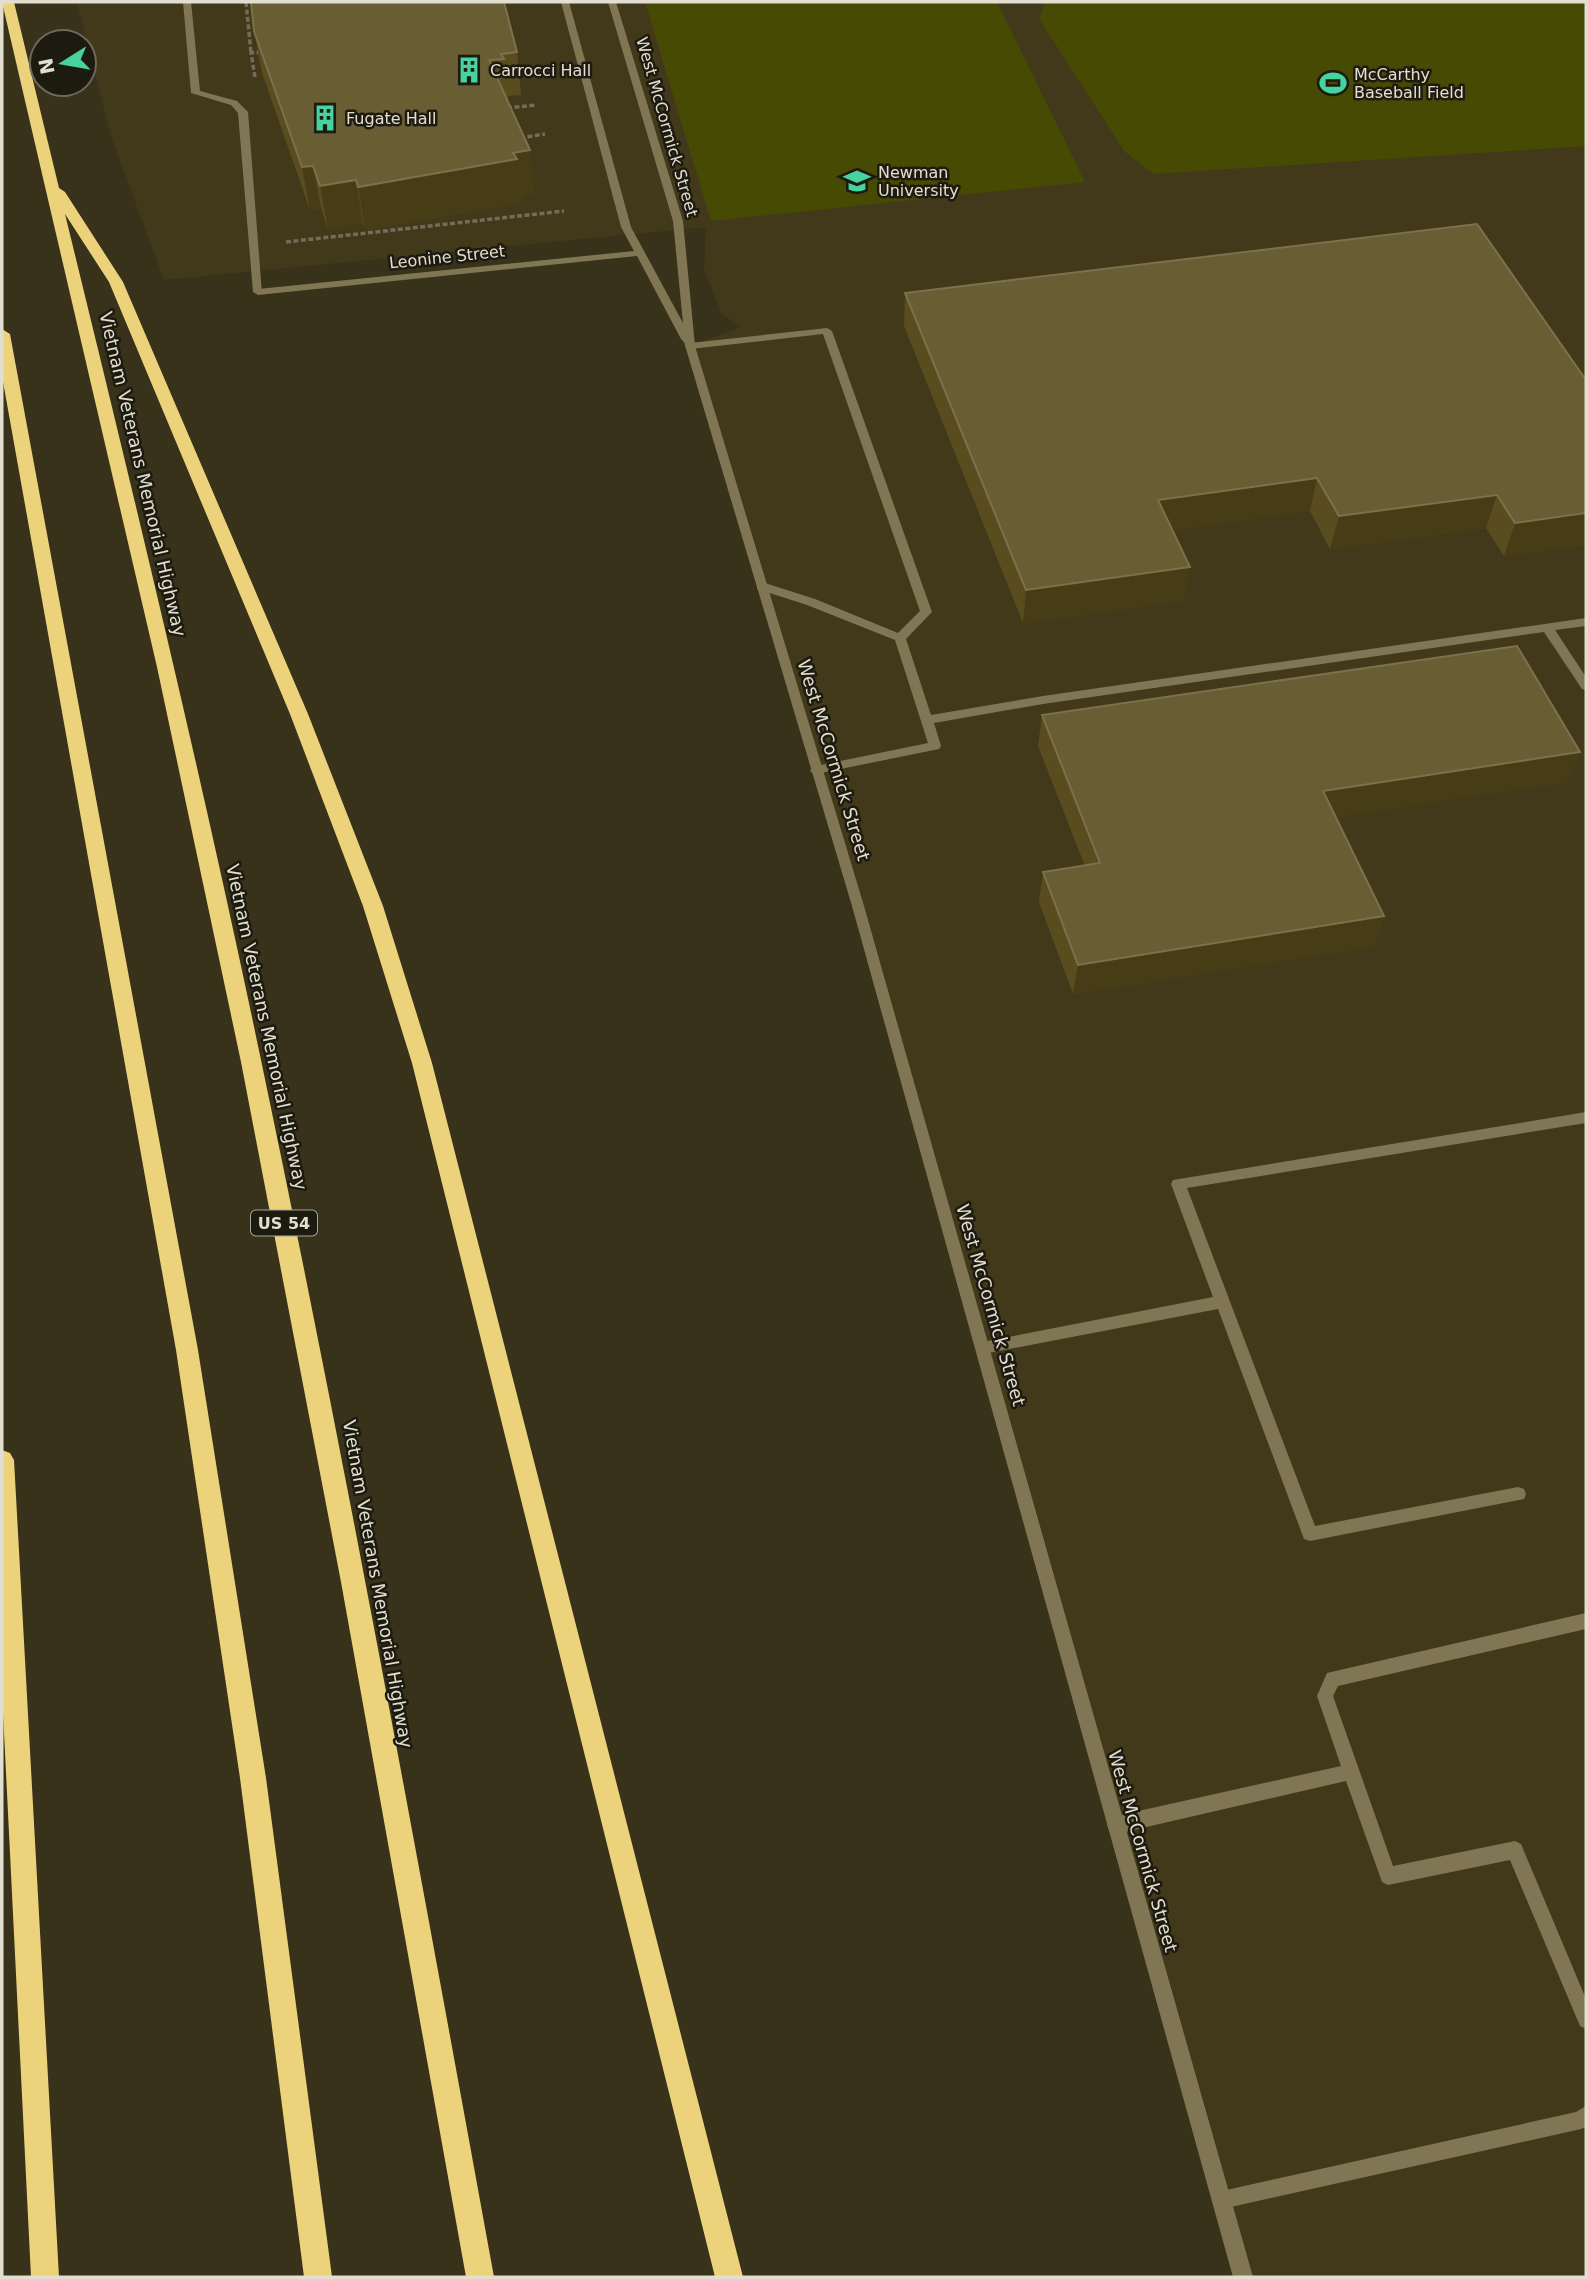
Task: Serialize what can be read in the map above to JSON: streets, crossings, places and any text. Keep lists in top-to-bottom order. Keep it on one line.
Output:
{"streets":{"highway":["Vietnam Veterans Memorial Highway","US 54"],"street":["West McCormick Street","Leonine Street"]},"crossings":[["West McCormick Street","Leonine Street"]],"places":{"building":["Carrocci Hall","Fugate Hall"],"sports":["McCarthy Baseball Field"],"school or university":["Newman University"]},"north":"left"}
